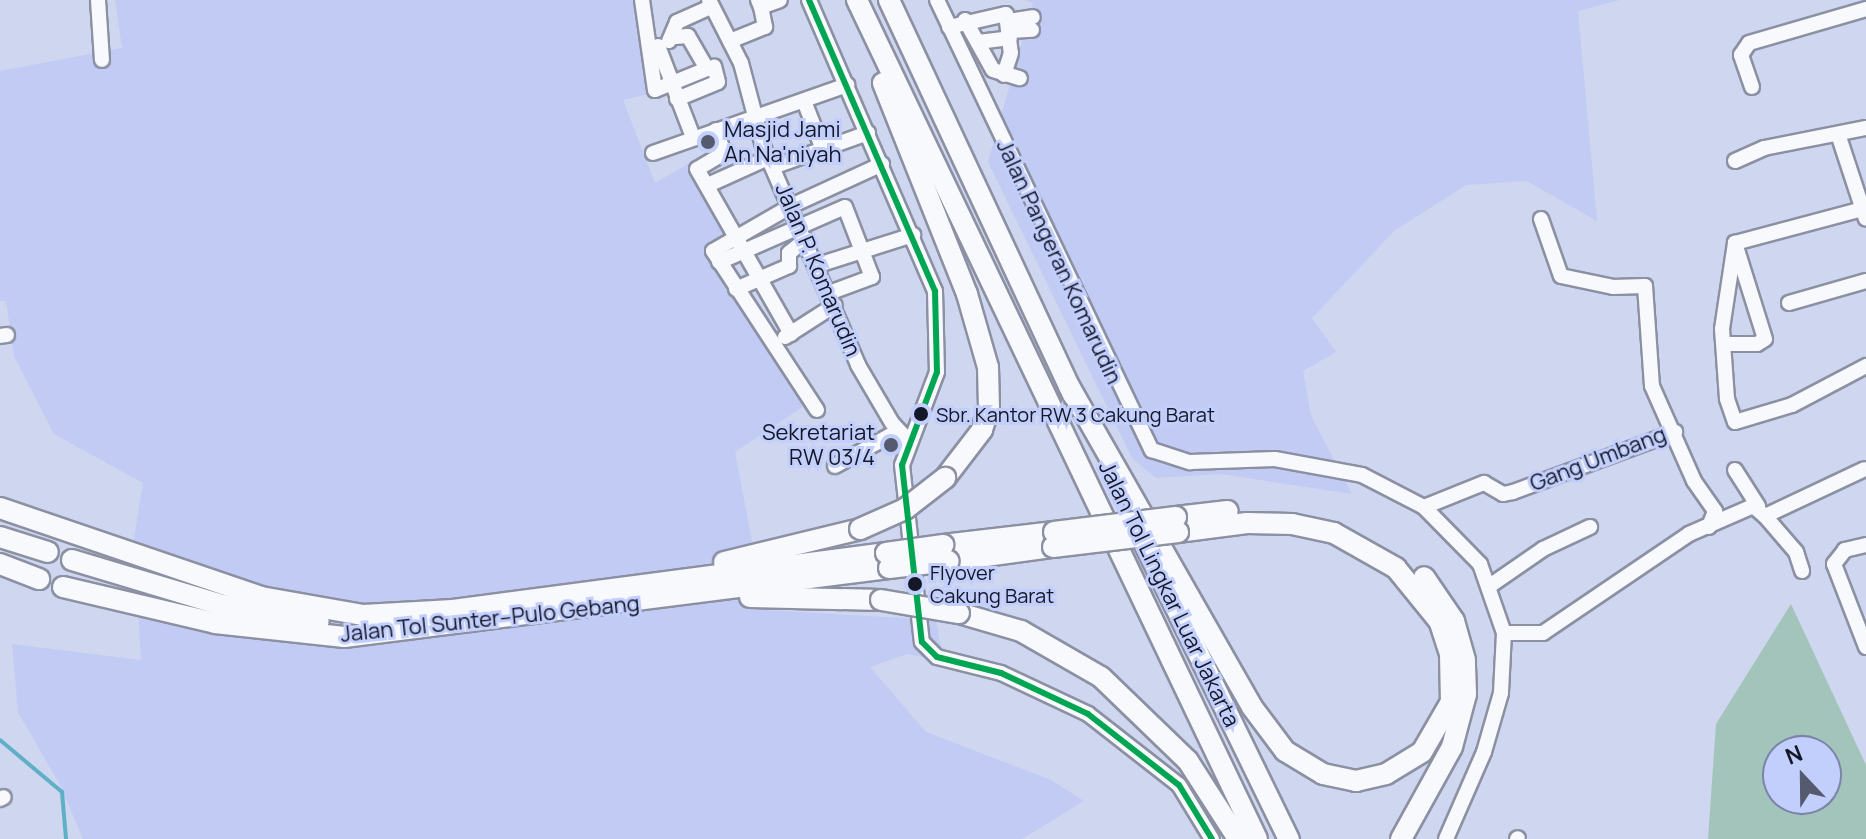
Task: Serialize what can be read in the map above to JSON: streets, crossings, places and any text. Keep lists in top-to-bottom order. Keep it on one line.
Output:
{"streets":{"highway":["Jalan Tol Lingkar Luar Jakarta","Jalan Tol Sunter–Pulo Gebang"],"street":["Jalan Pangeran Komarudin","Jalan P. Komarudin","Gang Umbang"]},"crossings":[["Jalan Pangeran Komarudin","Gang Umbang"]],"places":["Masjid Jami An Na'niyah","Sbr. Kantor RW 3 Cakung Barat","Sekretariat RW 03/4","Flyover Cakung Barat"],"north":"top"}
